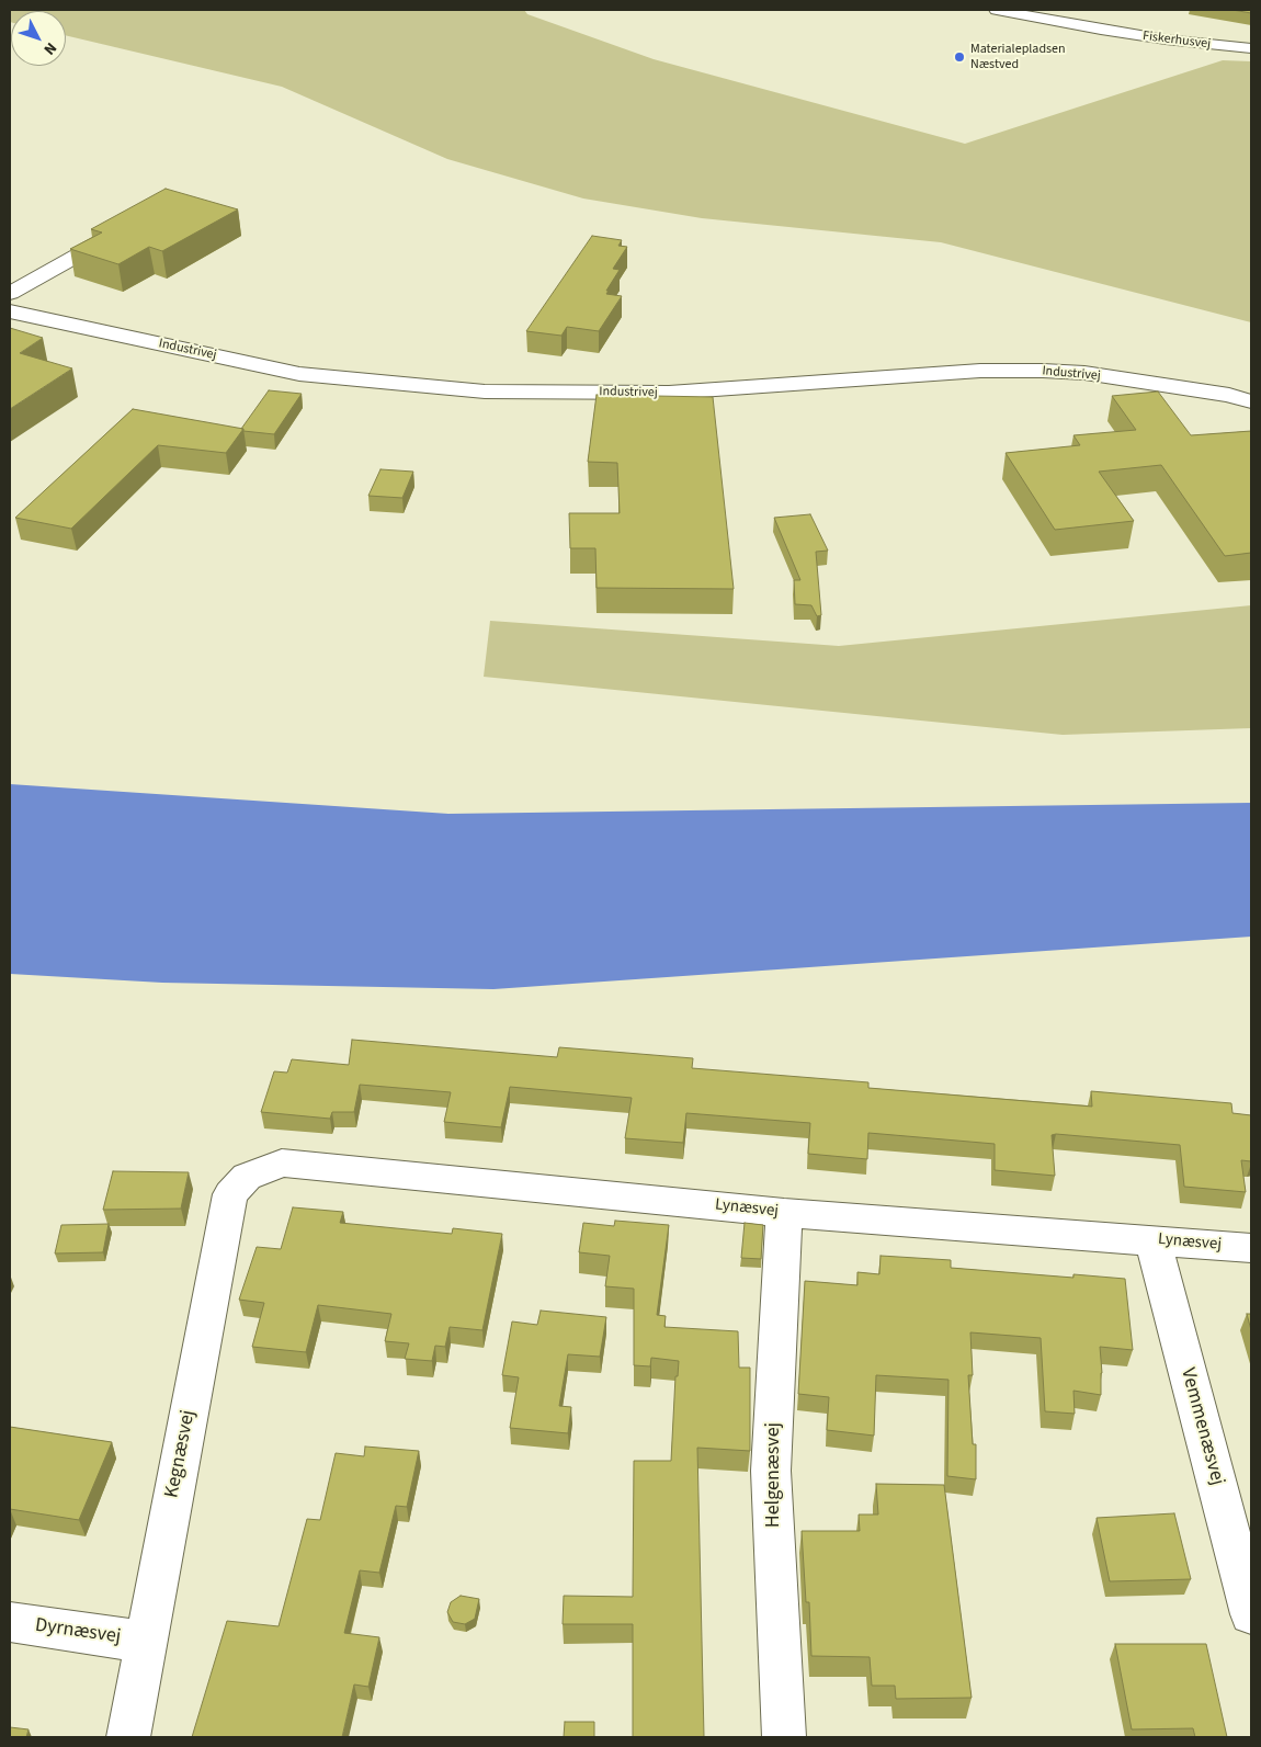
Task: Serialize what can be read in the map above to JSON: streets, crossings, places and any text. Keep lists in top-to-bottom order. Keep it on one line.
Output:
{"streets":{"street":["Fiskerhusvej","Industrivej","Lynæsvej","Vemmenæsvej","Kegnæsvej","Helgenæsvej","Dyrnæsvej"]},"crossings":[["Lynæsvej","Vemmenæsvej"],["Lynæsvej","Kegnæsvej"],["Lynæsvej","Helgenæsvej"],["Kegnæsvej","Dyrnæsvej"]],"places":["Materialepladsen Næstved"],"north":"bottom right"}
